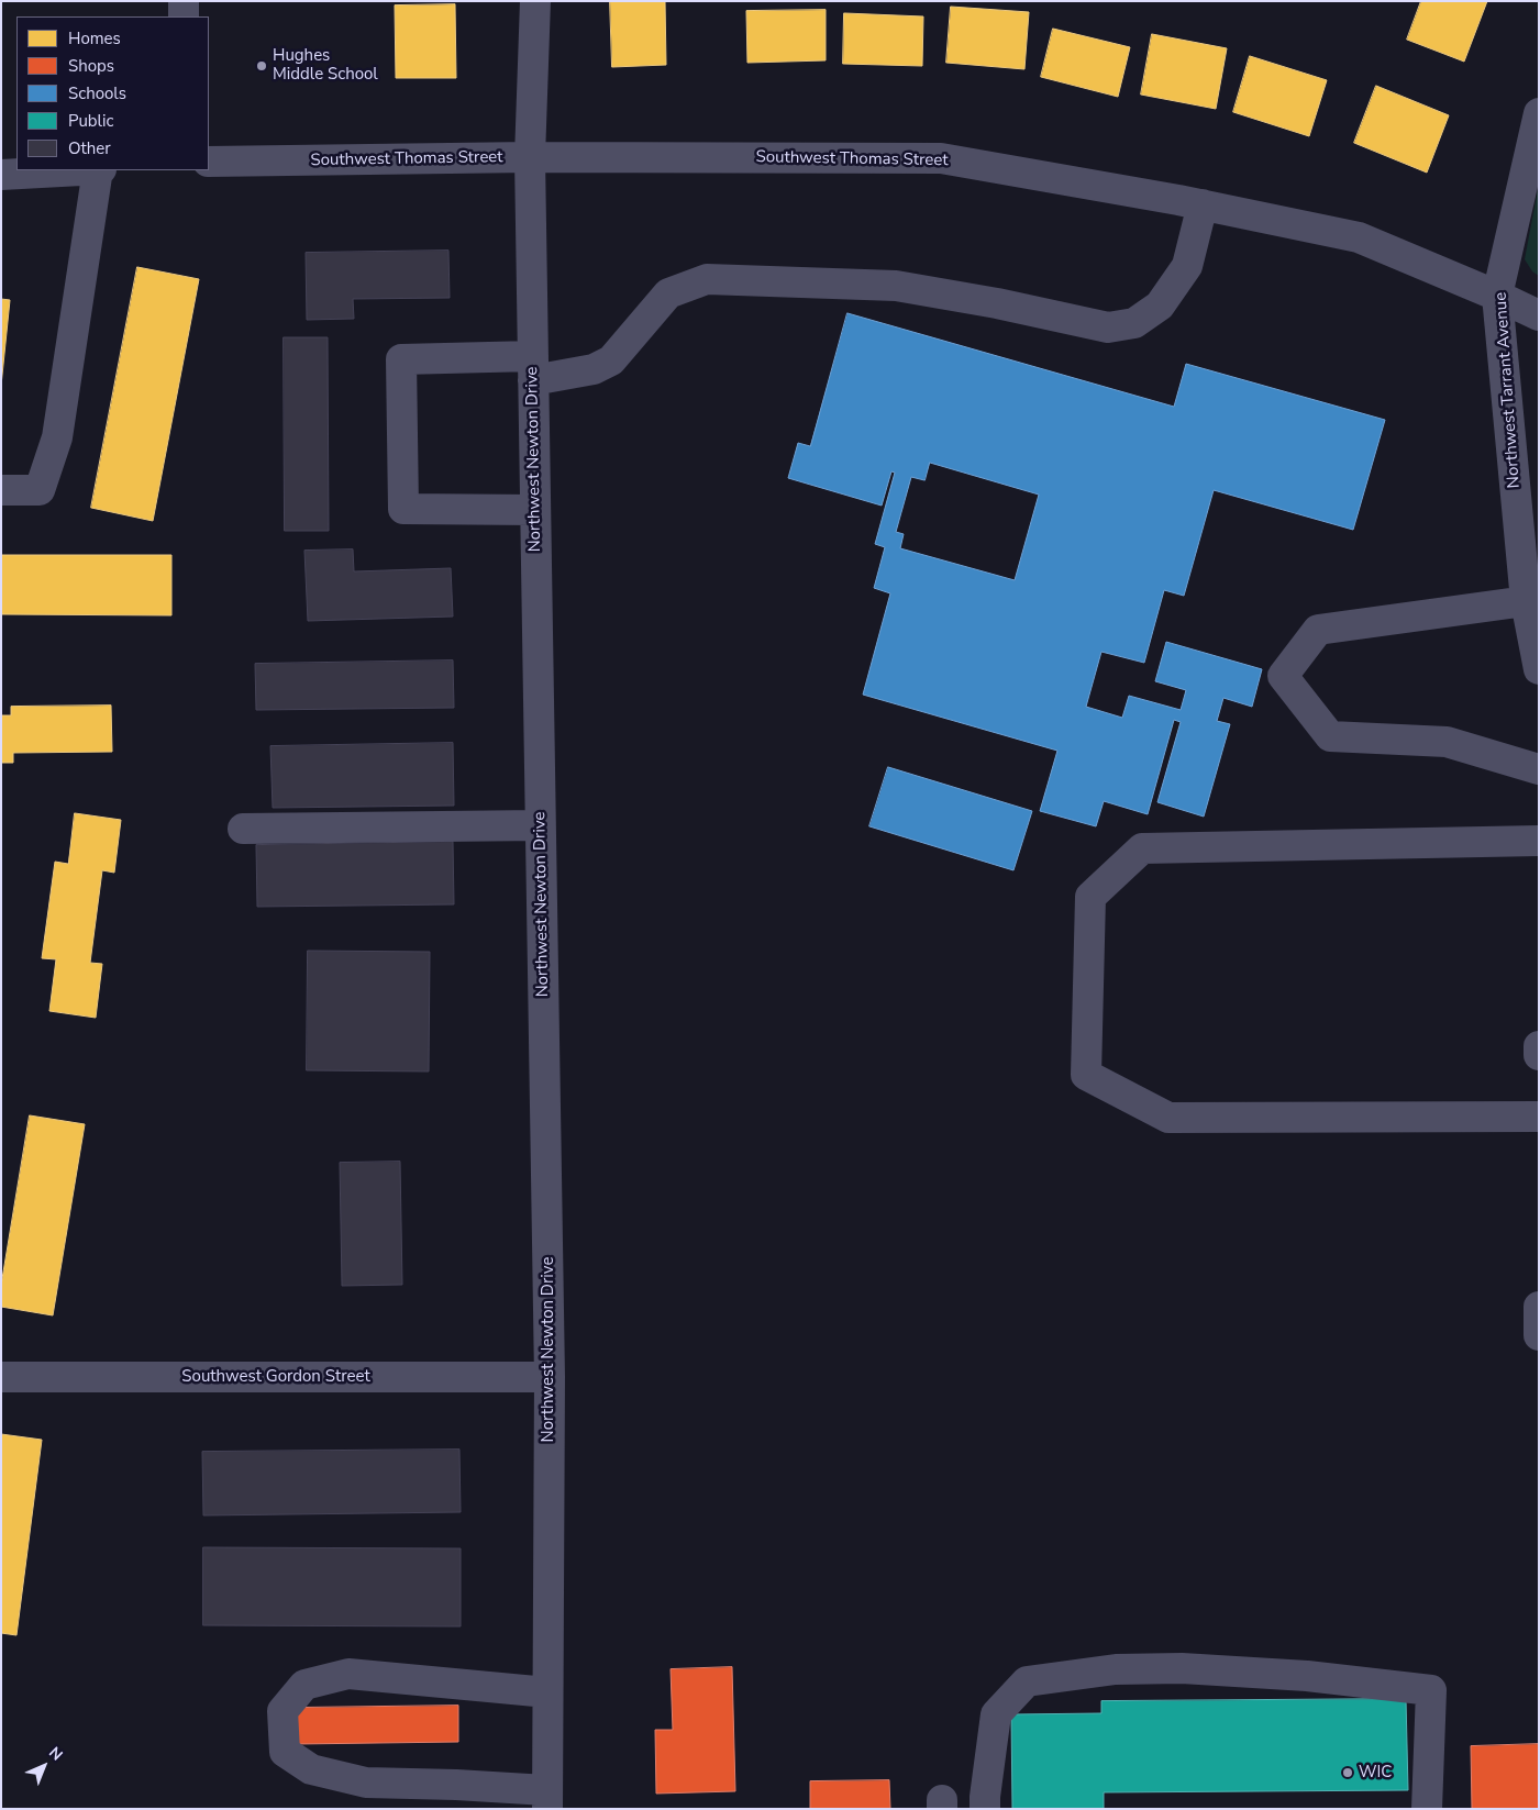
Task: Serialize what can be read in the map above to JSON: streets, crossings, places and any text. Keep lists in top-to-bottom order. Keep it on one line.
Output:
{"streets":{"street":["Southwest Thomas Street","Northwest Tarrant Avenue","Northwest Newton Drive","Southwest Gordon Street"]},"crossings":[["Southwest Thomas Street","Northwest Tarrant Avenue"],["Southwest Thomas Street","Northwest Newton Drive"],["Northwest Newton Drive","Southwest Gordon Street"]],"places":["Hughes Middle School","WIC"],"legend":["Homes","Shops","Schools","Public","Other"],"north":"top right"}
